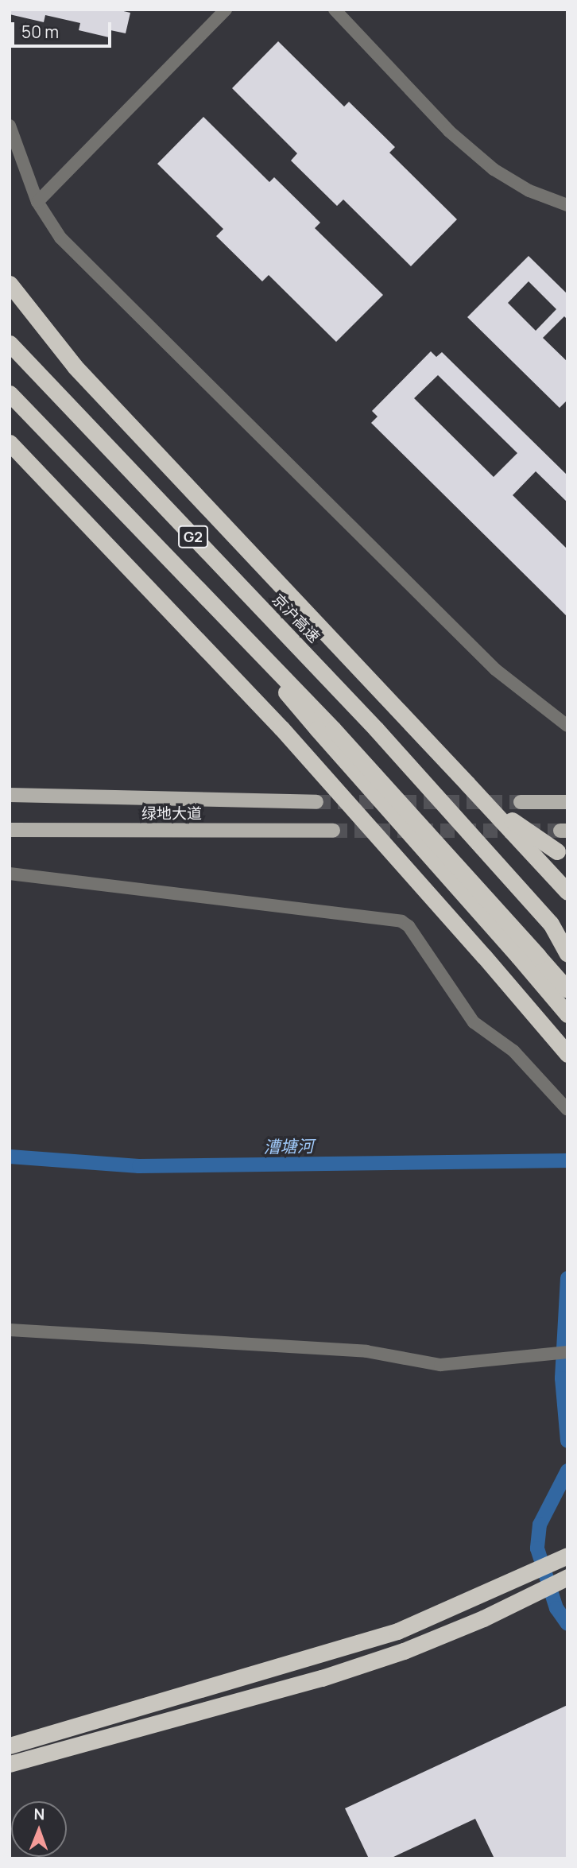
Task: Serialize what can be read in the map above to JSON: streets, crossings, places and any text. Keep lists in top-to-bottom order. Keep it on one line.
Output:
{"streets":{"highway":["G2","京沪高速"],"main road":["绿地大道"]},"water":["漕塘河"],"scale_bar":"50 m","north":"top"}
